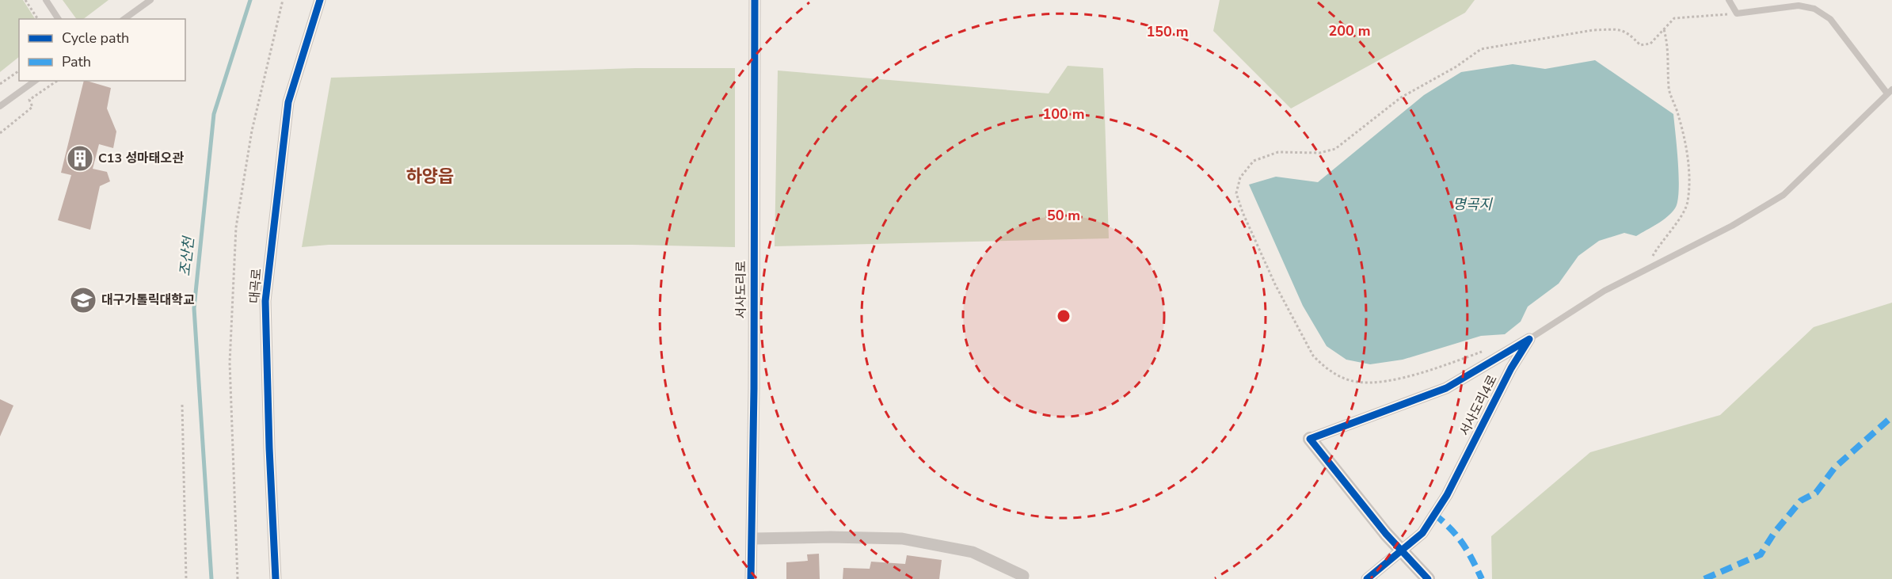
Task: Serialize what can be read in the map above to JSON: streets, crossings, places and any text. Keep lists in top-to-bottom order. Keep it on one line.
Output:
{"streets":{"street":["대곡로","서사도리로","서사도리4로"]},"districts":["하양읍"],"water":["명곡지","조산천"],"places":{"building":["C13 성마태오관"],"school or university":["대구가톨릭대학교"]},"legend":["Cycle path","Path"],"rings":["200 m","150 m","100 m","50 m"]}
